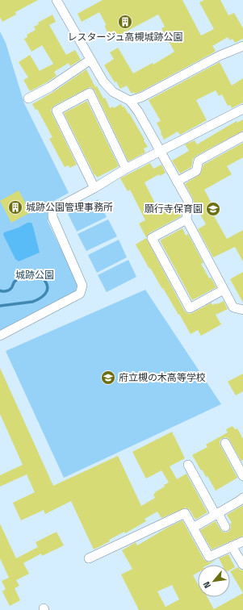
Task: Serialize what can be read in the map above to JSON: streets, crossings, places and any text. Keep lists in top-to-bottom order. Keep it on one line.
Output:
{"parks":["城跡公園"],"places":{"building":["レスタージュ高槻城跡公園","城跡公園管理事務所"],"school or university":["願行寺保育園","府立槻の木高等学校"]},"north":"bottom left"}
